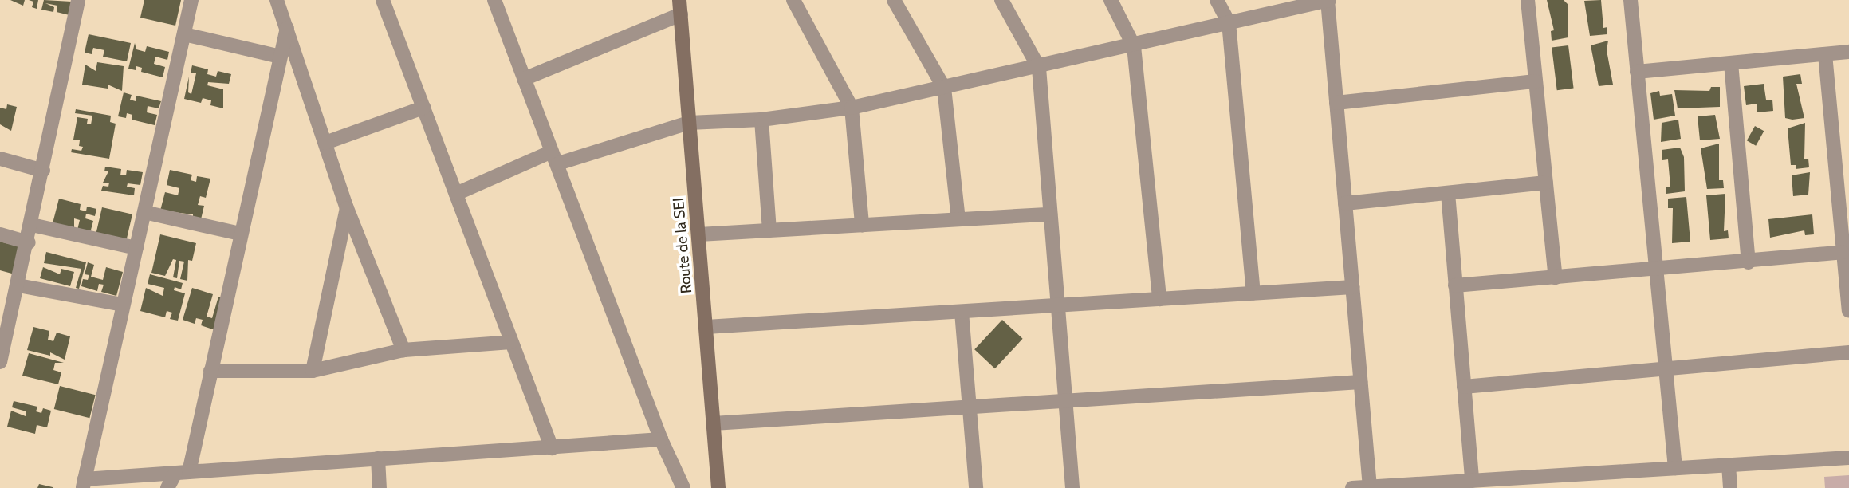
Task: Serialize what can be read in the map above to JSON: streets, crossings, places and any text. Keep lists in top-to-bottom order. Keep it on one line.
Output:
{"streets":{"street":["Route de la SEI"]}}
